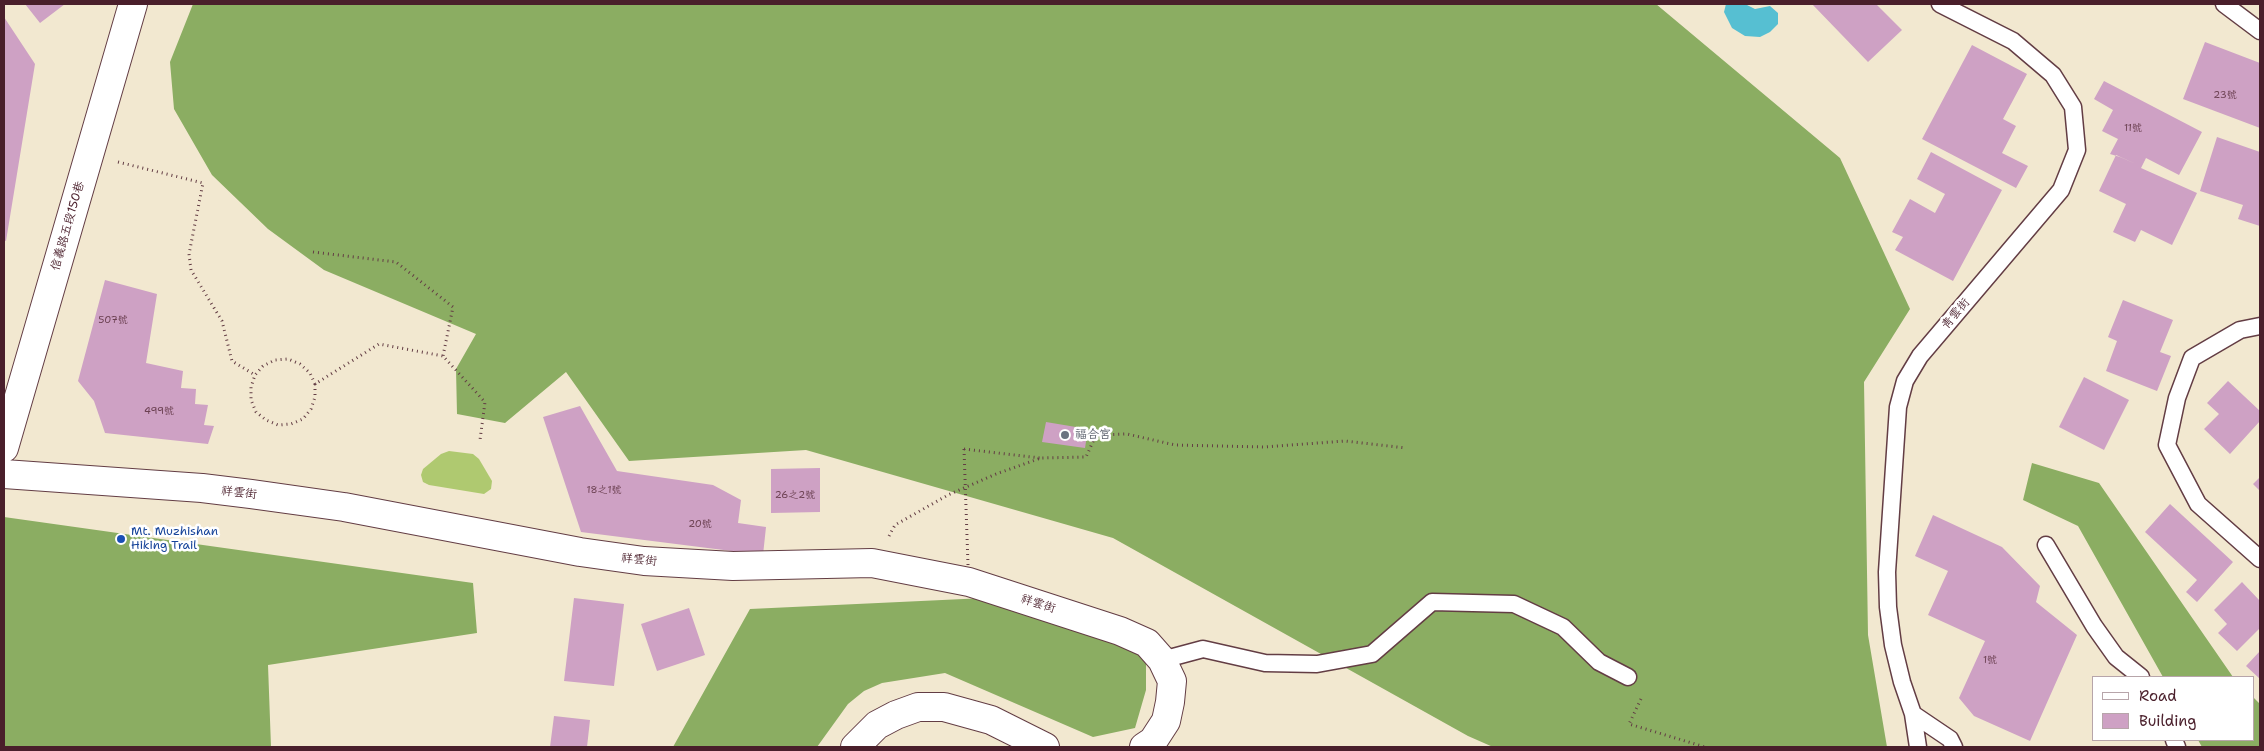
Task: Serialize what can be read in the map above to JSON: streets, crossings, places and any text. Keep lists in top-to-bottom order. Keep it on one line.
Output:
{"streets":{"street":["信義路五段150巷","祥雲街"],"lane":["青雲街"]},"places":["福合宮","Mt. Muzhishan Hiking Trail"],"house_numbers":["23號","11號","507號","499號","18之1號","26之2號","20號","1號"],"legend":["Road","Building"]}
